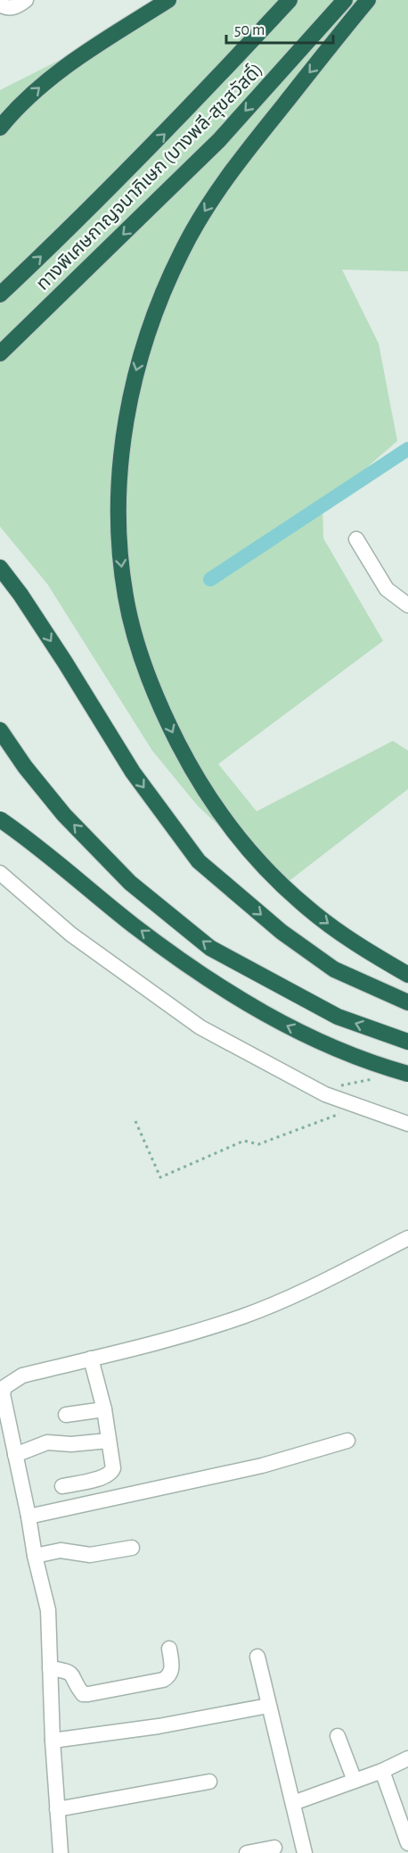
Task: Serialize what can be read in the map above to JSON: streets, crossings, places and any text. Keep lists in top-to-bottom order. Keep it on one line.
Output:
{"streets":{"highway":["ทางพิเศษกาญจนาภิเษก (บางพลี-สุขสวัสดิ์)"]},"scale_bar":"50 m"}
